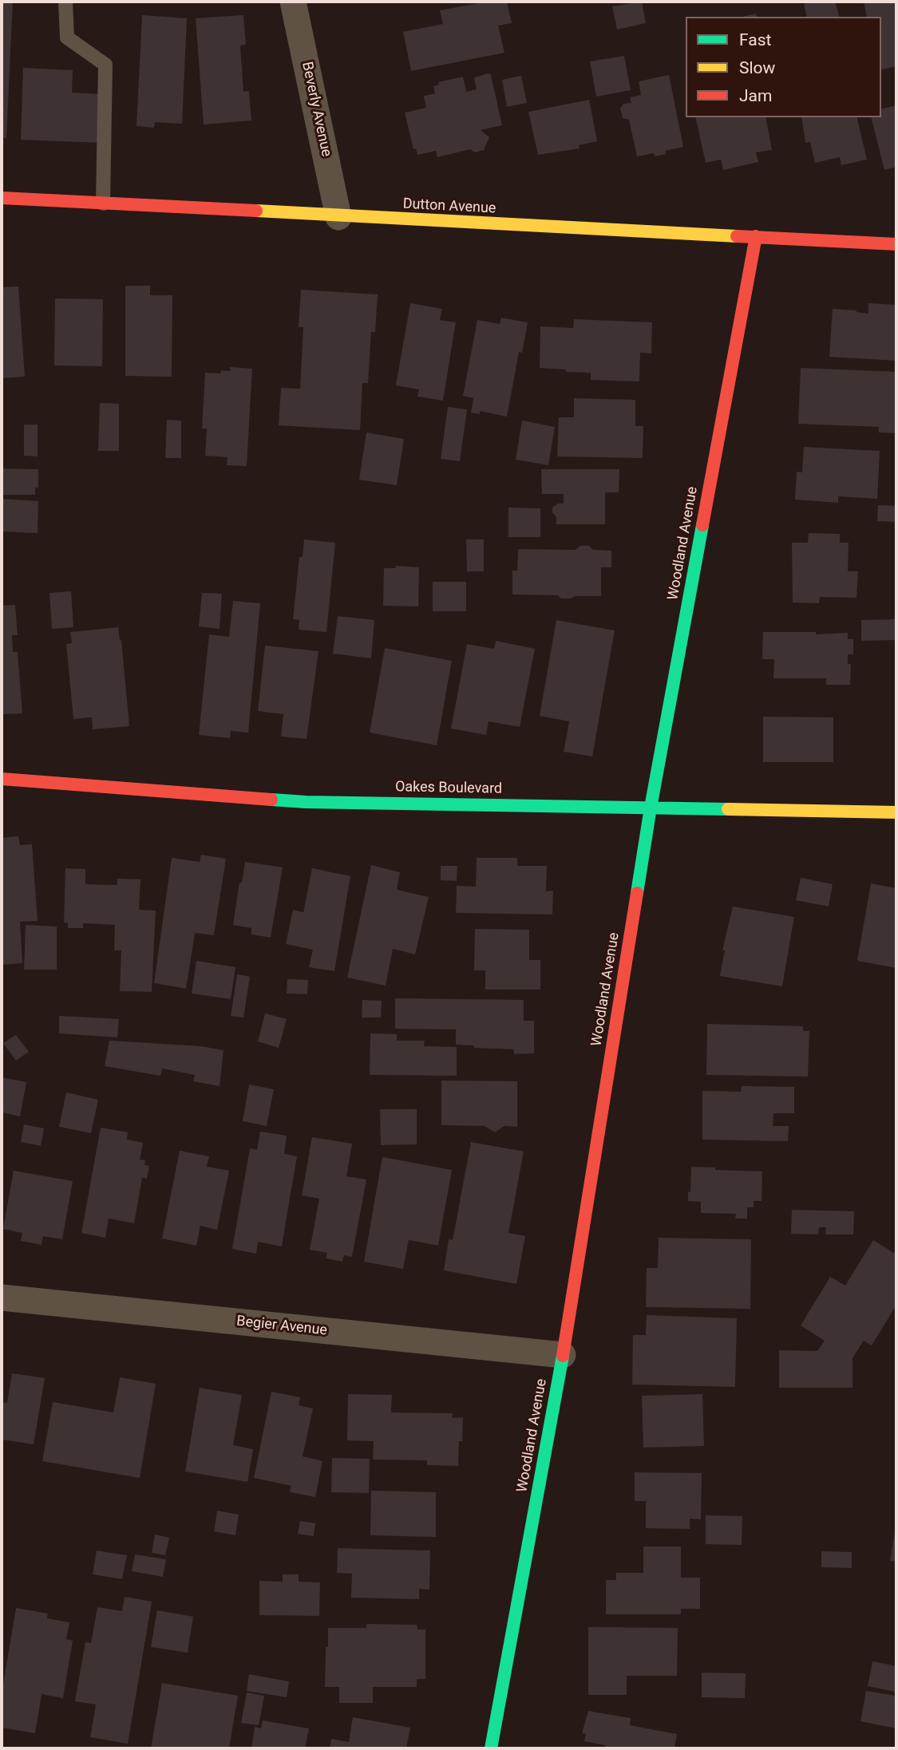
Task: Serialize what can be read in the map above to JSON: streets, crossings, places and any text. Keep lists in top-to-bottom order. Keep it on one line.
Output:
{"streets":{"street":["Beverly Avenue","Dutton Avenue","Woodland Avenue","Oakes Boulevard","Begier Avenue"]},"crossings":[["Beverly Avenue","Dutton Avenue"],["Dutton Avenue","Woodland Avenue"],["Woodland Avenue","Oakes Boulevard"],["Woodland Avenue","Begier Avenue"]],"legend":["Fast","Slow","Jam"]}
